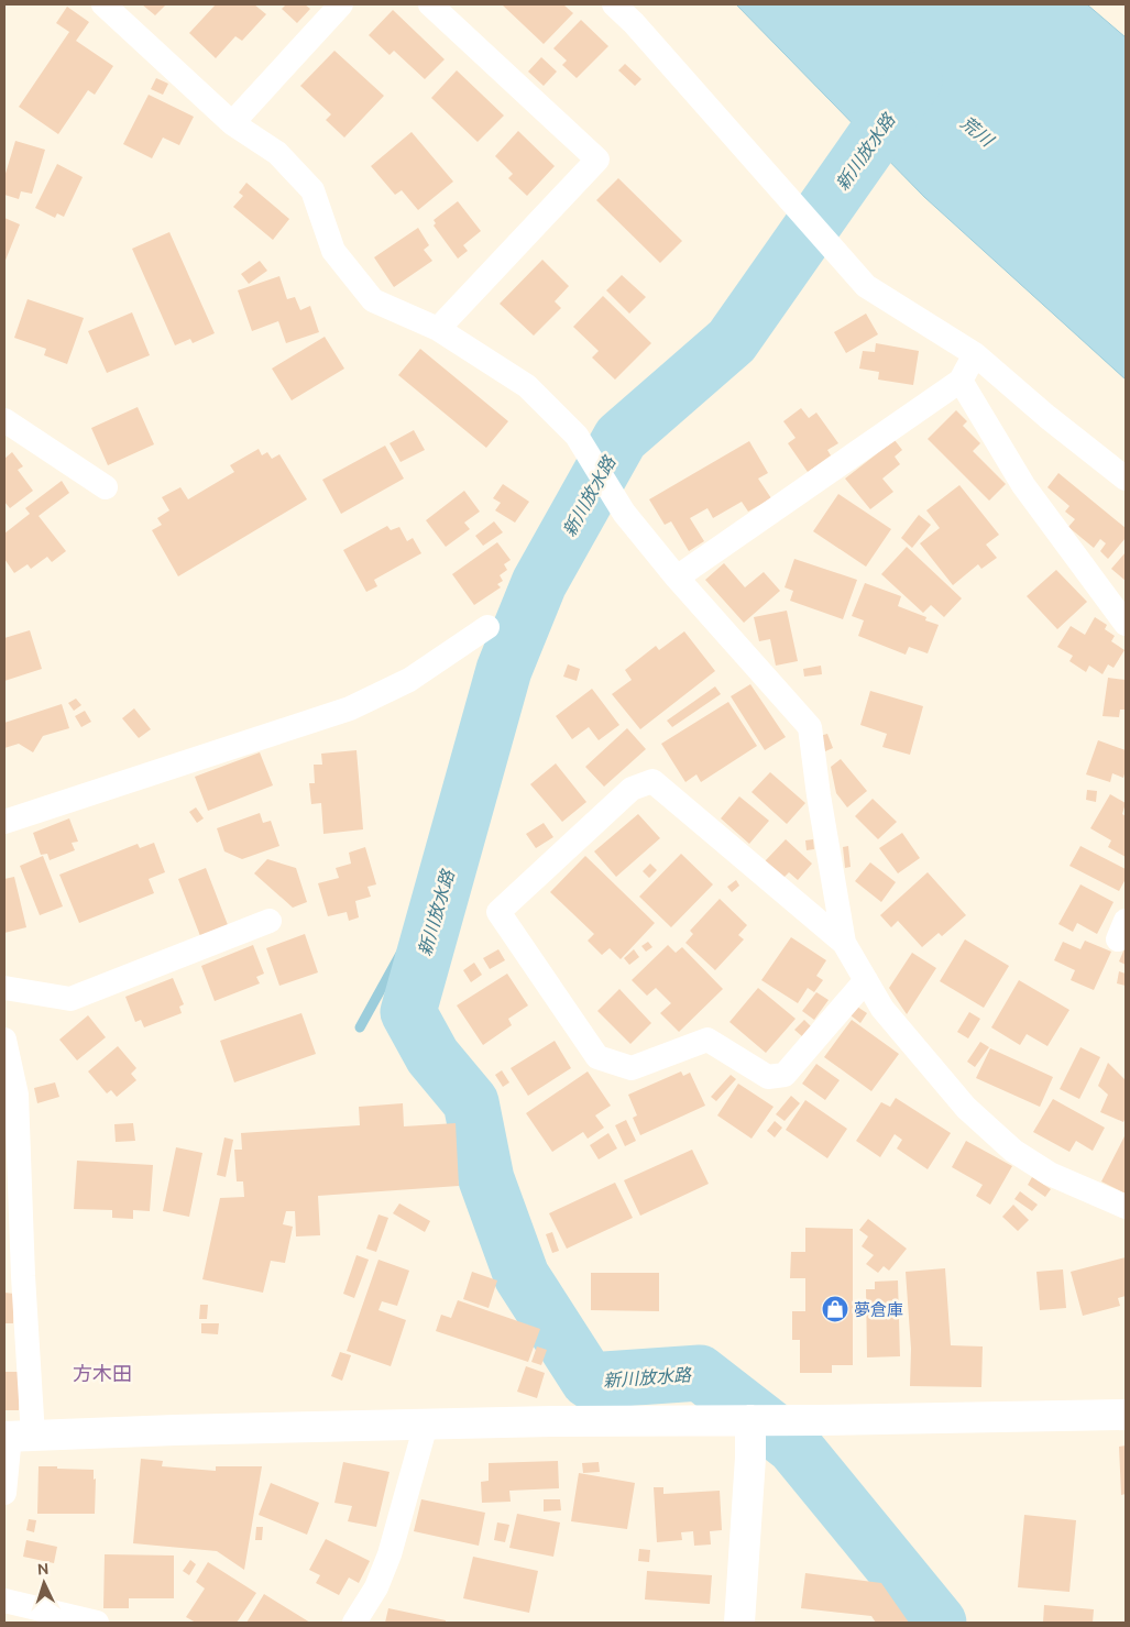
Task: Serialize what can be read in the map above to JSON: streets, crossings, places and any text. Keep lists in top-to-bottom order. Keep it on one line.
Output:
{"districts":["方木田"],"water":["荒川","新川放水路"],"places":{"shop":["夢倉庫"]},"north":"top"}
